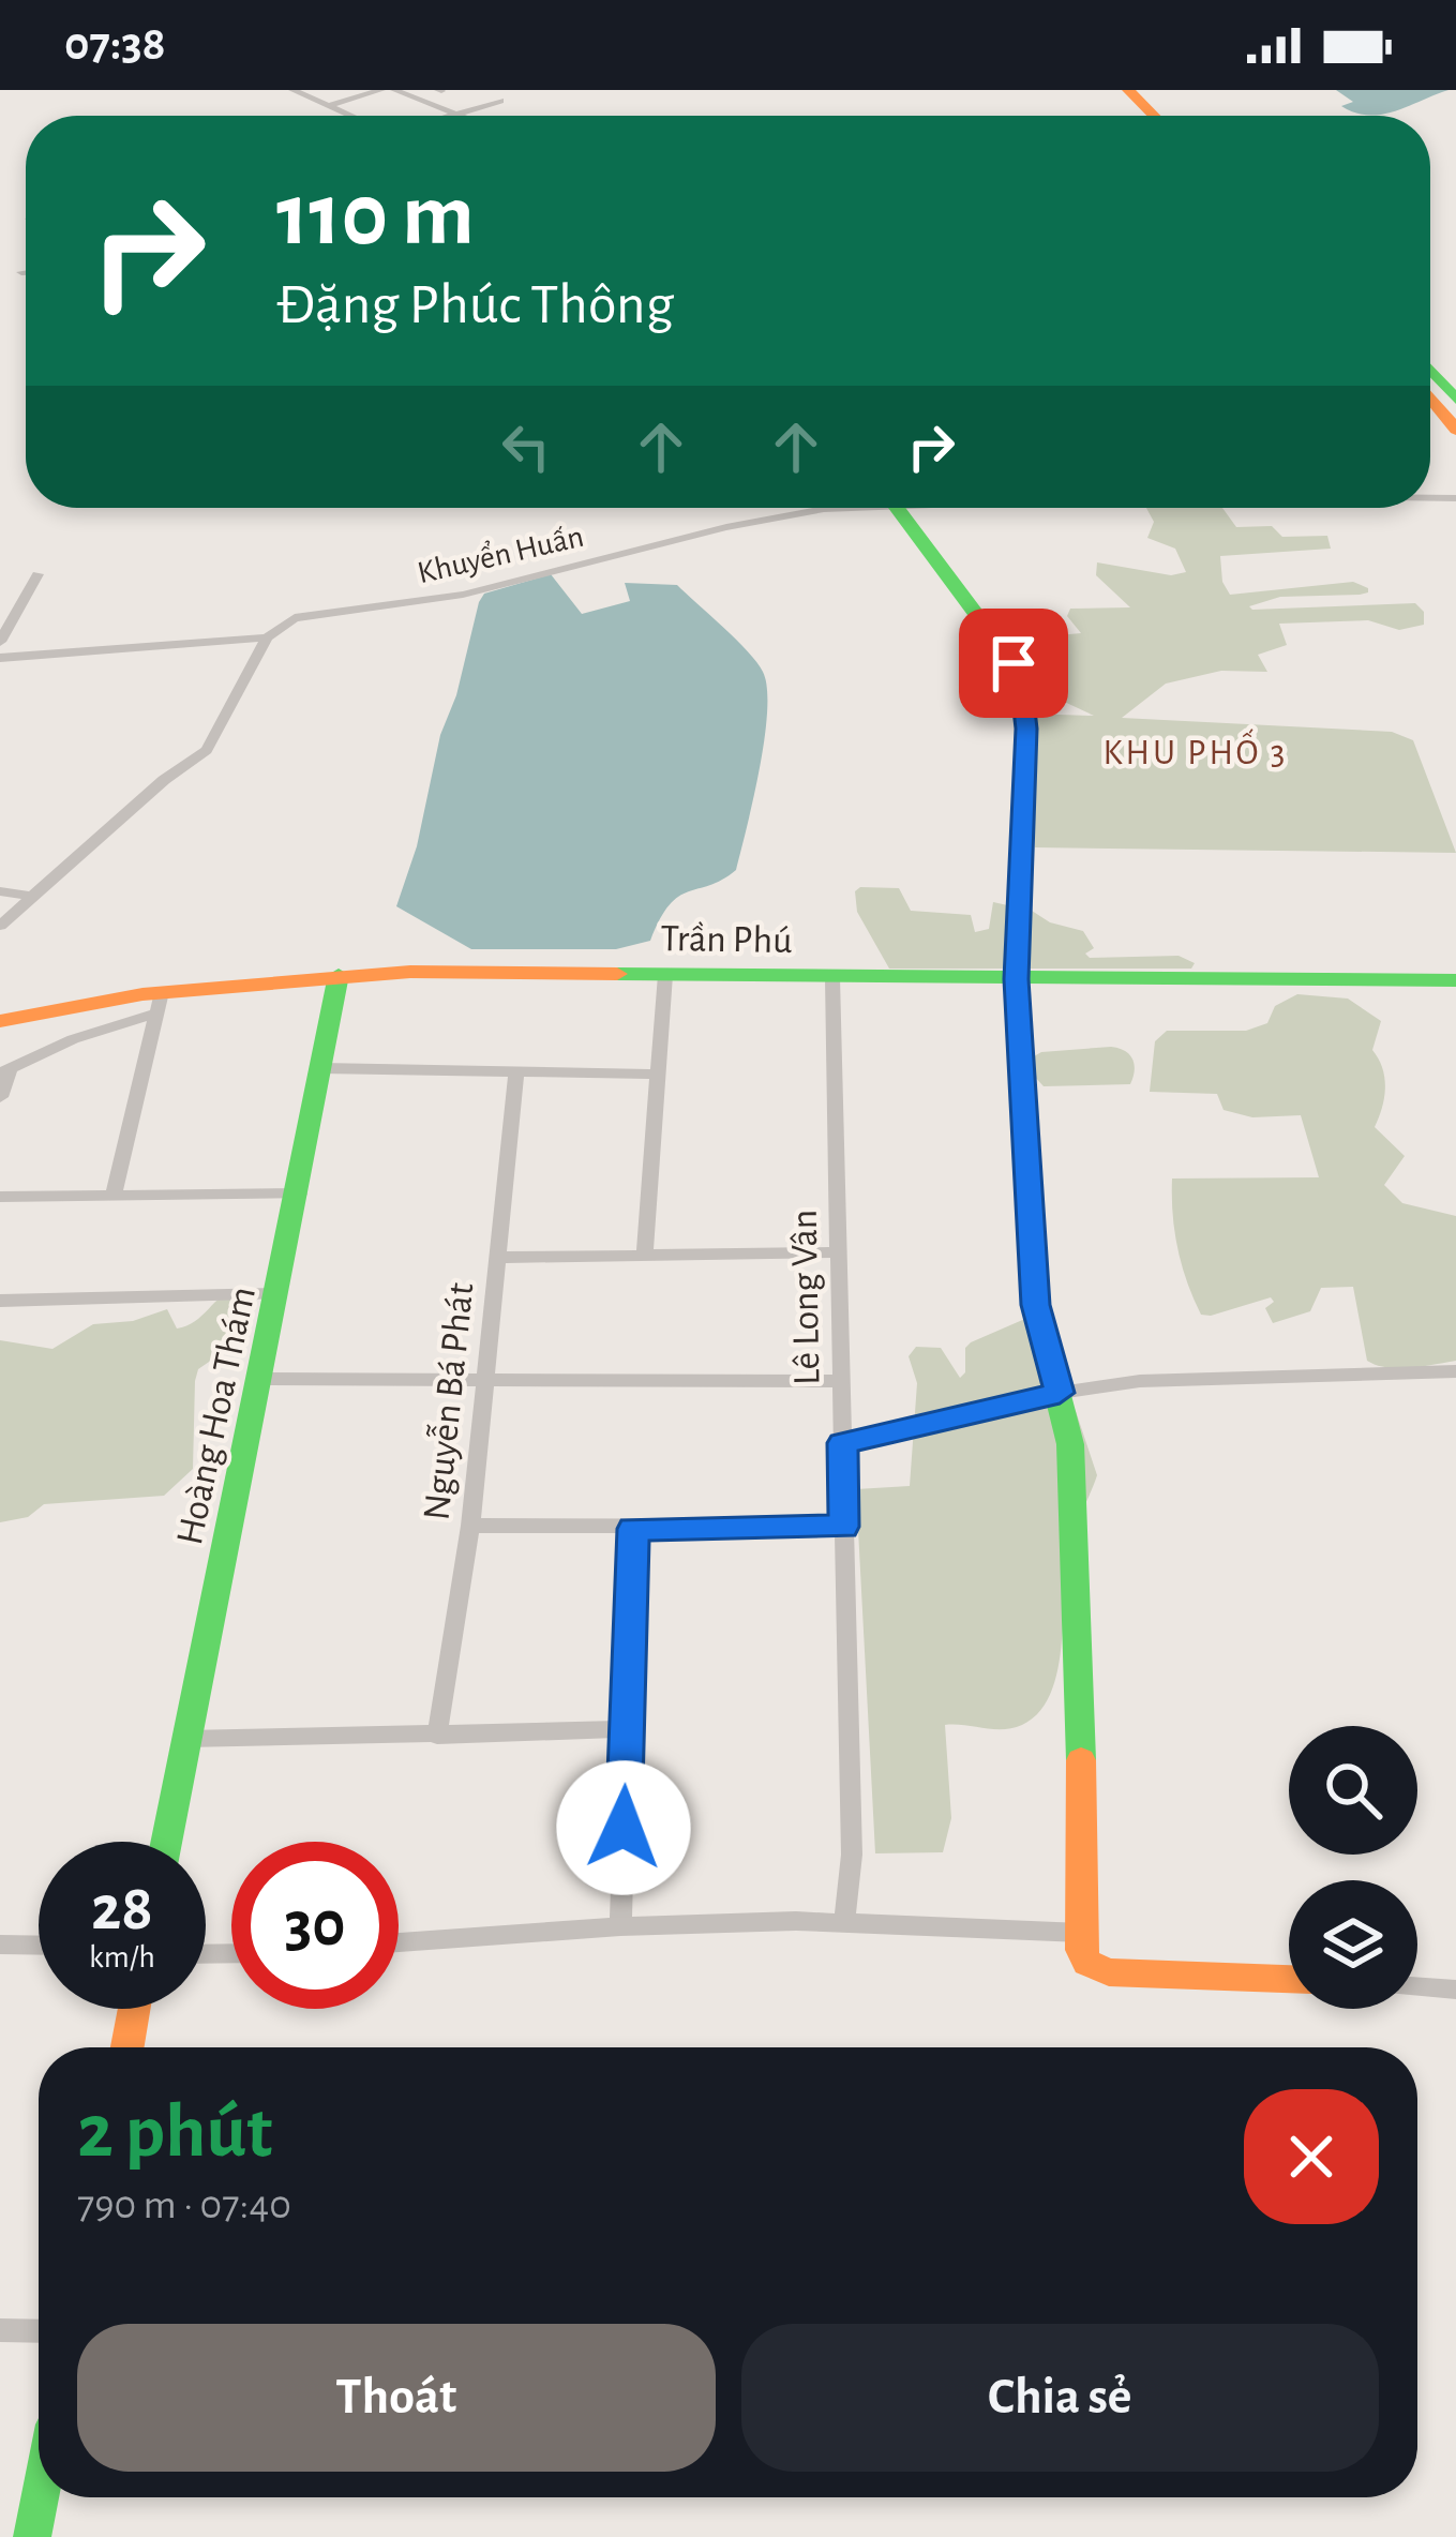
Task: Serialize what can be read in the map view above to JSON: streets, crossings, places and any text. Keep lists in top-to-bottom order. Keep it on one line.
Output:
{"streets":{"street":["Khuyển Huấn","Trần Phú","Lê Long Vân","Nguyễn Bá Phát","Hoàng Hoa Thám"]},"crossings":[["Trần Phú","Lê Long Vân"],["Trần Phú","Hoàng Hoa Thám"]],"districts":["KHU PHỐ 3"],"page":{"status":"07:38","turn":["110 m","Đặng Phúc Thông"],"speed":"28 km/h","limit":"30","heading":["2 phút","790 m · 07:40"],"buttons":["Thoát","Chia sẻ"]}}
